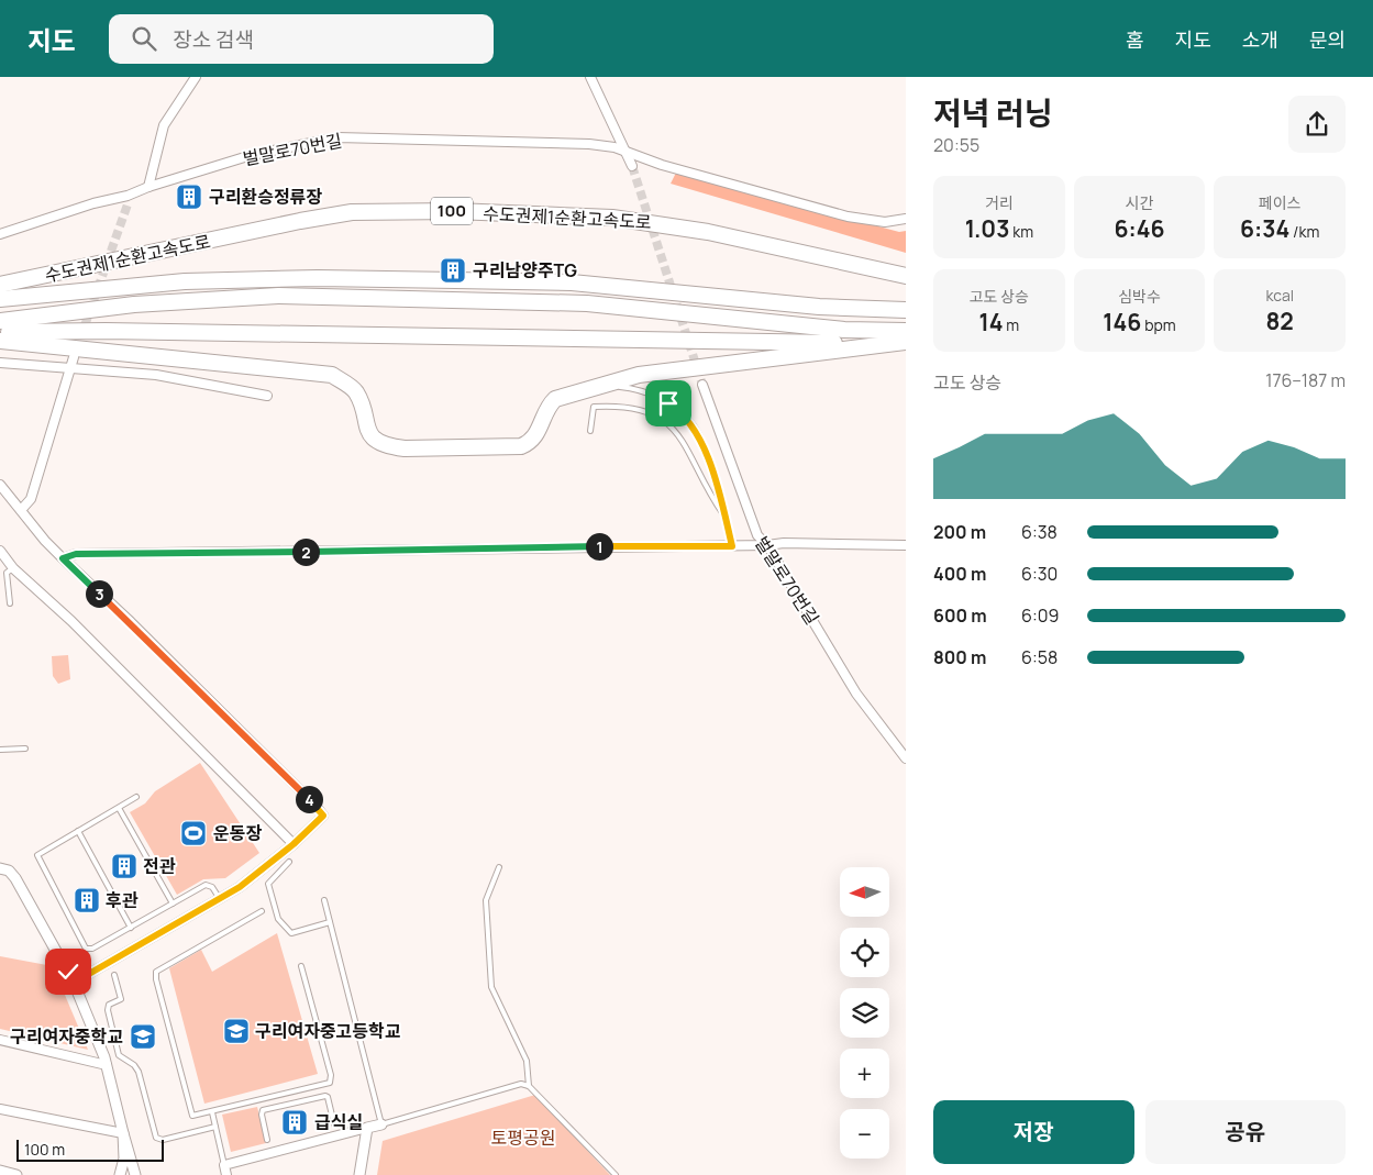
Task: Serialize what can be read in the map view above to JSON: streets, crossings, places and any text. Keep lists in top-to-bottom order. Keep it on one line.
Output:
{"streets":{"highway":["100","수도권제1순환고속도로"],"street":["벌말로70번길"]},"parks":["토평공원"],"places":{"building":["구리환승정류장","구리남양주TG","전관","후관","급식실"],"sports":["운동장"],"school or university":["구리여자중고등학교","구리여자중학교"]},"scale_bar":"100 m","north":"left","page":{"header":"지도","search":"장소 검색","nav":["홈","지도","소개","문의"],"heading":["저녁 러닝","20:55"],"stats":[["거리","1.03 km"],["시간","6:46"],["페이스","6:34 /km"],["고도 상승","14 m"],["심박수","146 bpm"],["kcal","82"]],"chart":["고도 상승","176–187 m"],"list":[{"name":"200 m","note":"6:38"},{"name":"400 m","note":"6:30"},{"name":"600 m","note":"6:09"},{"name":"800 m","note":"6:58"}],"pins":["1","2","3","4"],"map_buttons":["+","−"],"buttons":["저장","공유"],"scale":"100 m"}}
